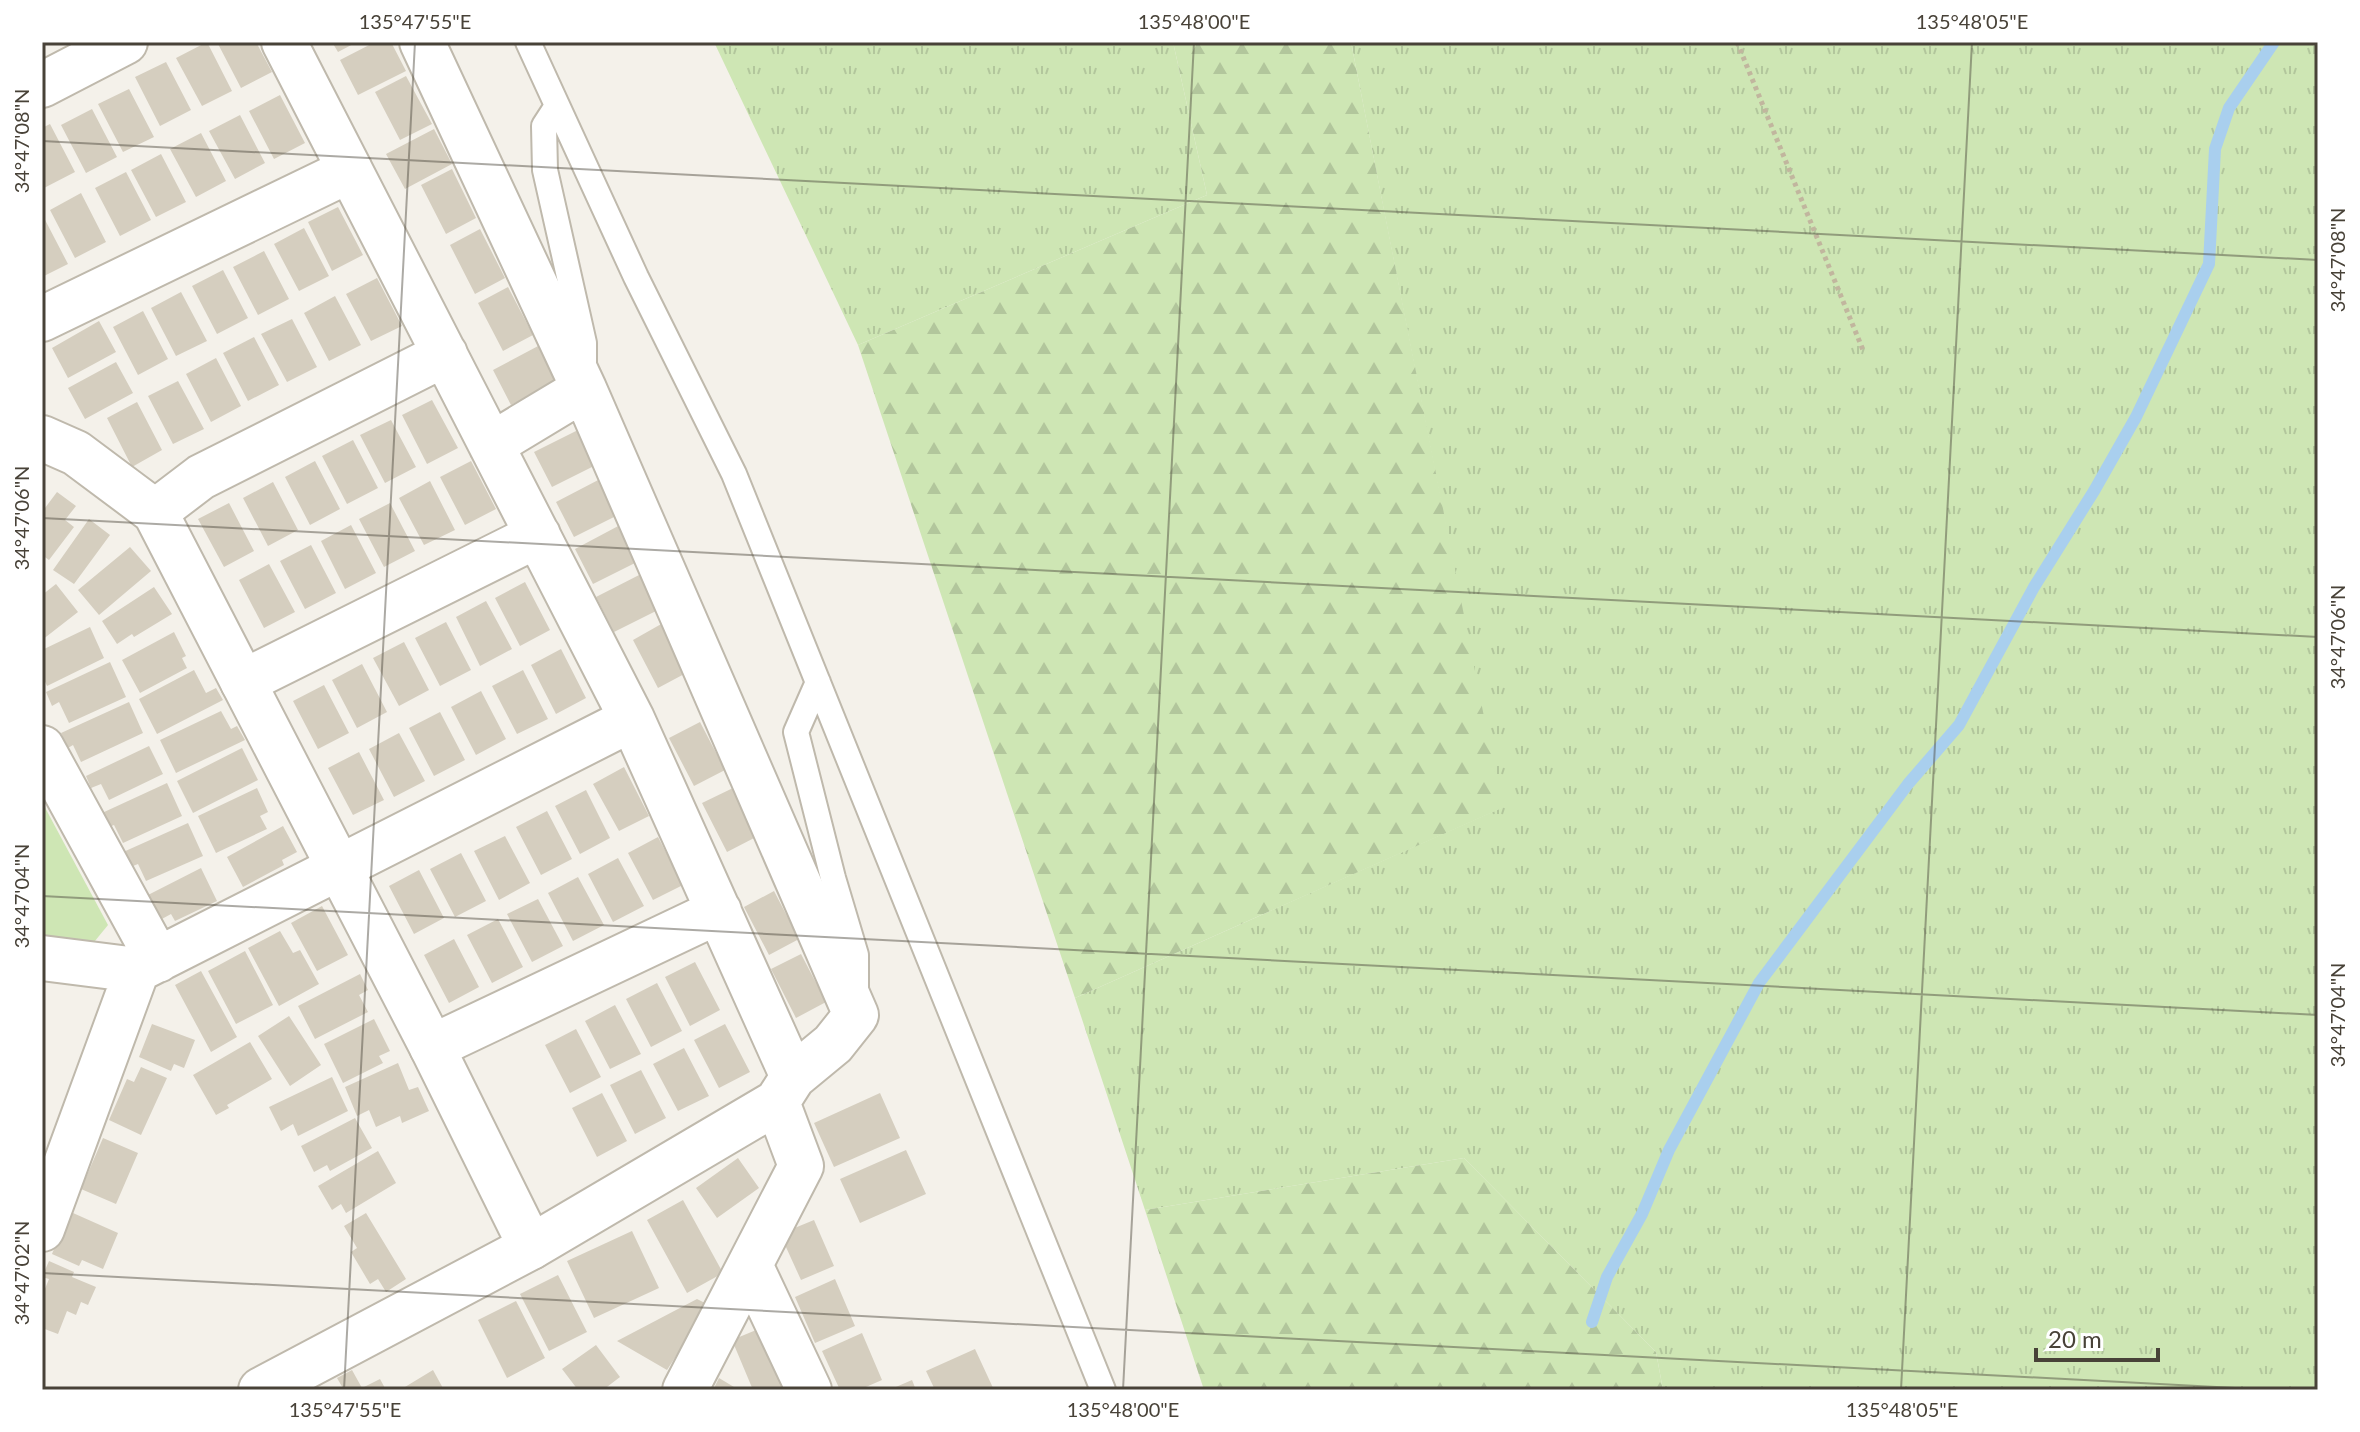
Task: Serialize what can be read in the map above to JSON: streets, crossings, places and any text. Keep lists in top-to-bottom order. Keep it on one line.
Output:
{"scale_bar":"20 m","coordinates":["135°47'55\"E","135°48'00\"E","135°48'05\"E","34°47'08\"N","34°47'06\"N","34°47'04\"N","34°47'02\"N"]}
